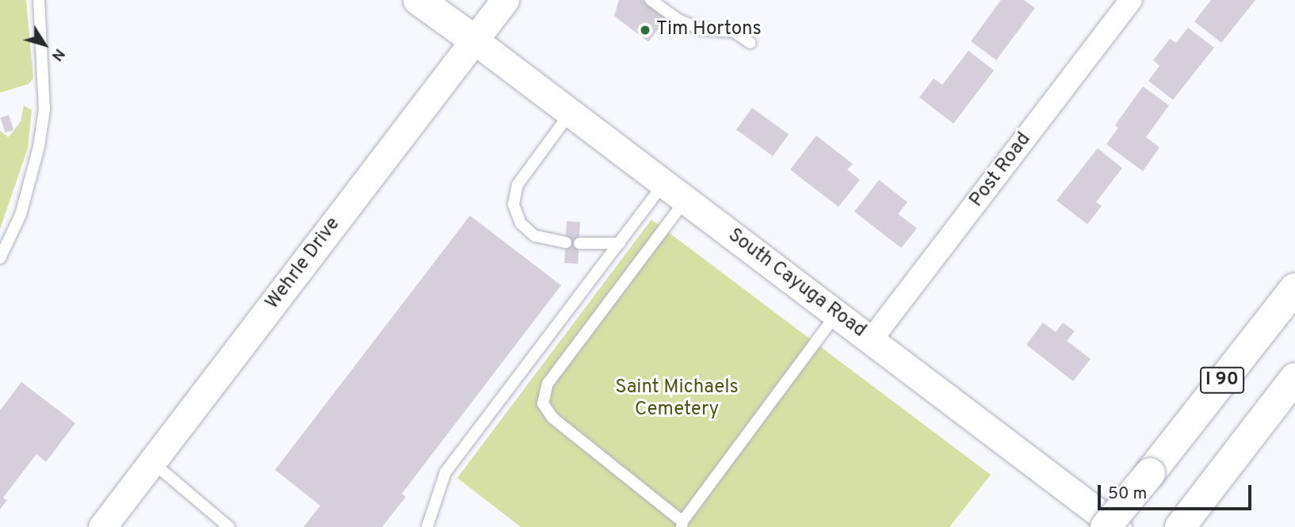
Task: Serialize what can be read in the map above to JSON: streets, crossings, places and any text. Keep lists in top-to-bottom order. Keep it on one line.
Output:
{"streets":{"main road":["I 90"],"street":["Post Road","Wehrle Drive","South Cayuga Road"]},"crossings":[["Post Road","South Cayuga Road"],["Wehrle Drive","South Cayuga Road"]],"parks":["Saint Michaels Cemetery"],"places":["Tim Hortons"],"scale_bar":"50 m","north":"bottom right"}
